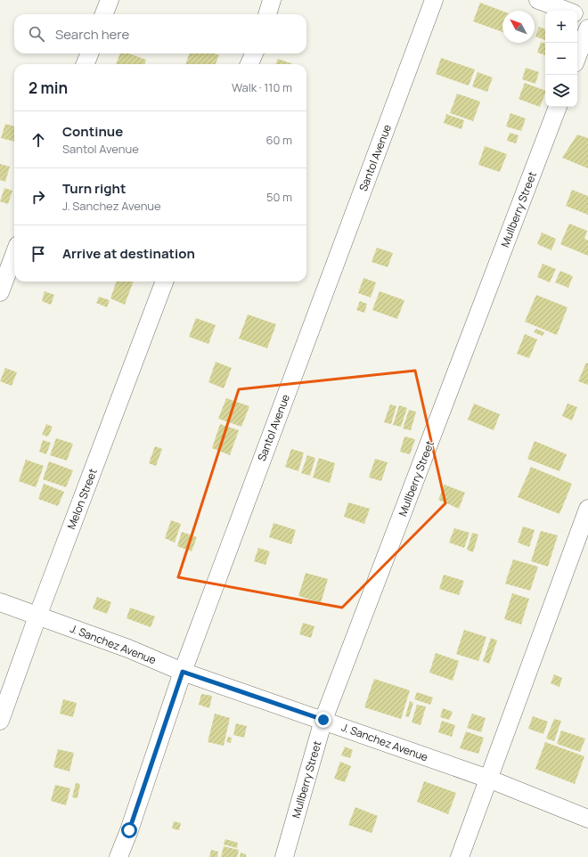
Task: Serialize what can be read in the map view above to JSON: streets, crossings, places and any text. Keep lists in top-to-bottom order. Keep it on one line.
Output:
{"streets":{"street":["Santol Avenue","Mullberry Street","Melon Street","J. Sanchez Avenue"]},"crossings":[["Santol Avenue","J. Sanchez Avenue"],["Mullberry Street","J. Sanchez Avenue"],["Melon Street","J. Sanchez Avenue"]],"north":"top left","page":{"map_buttons":["+","−"],"search":"Search here","heading":["2 min","Walk · 110 m"],"list":[["Continue","Santol Avenue","60 m"],["Turn right","J. Sanchez Avenue","50 m"],"Arrive at destination"]}}
